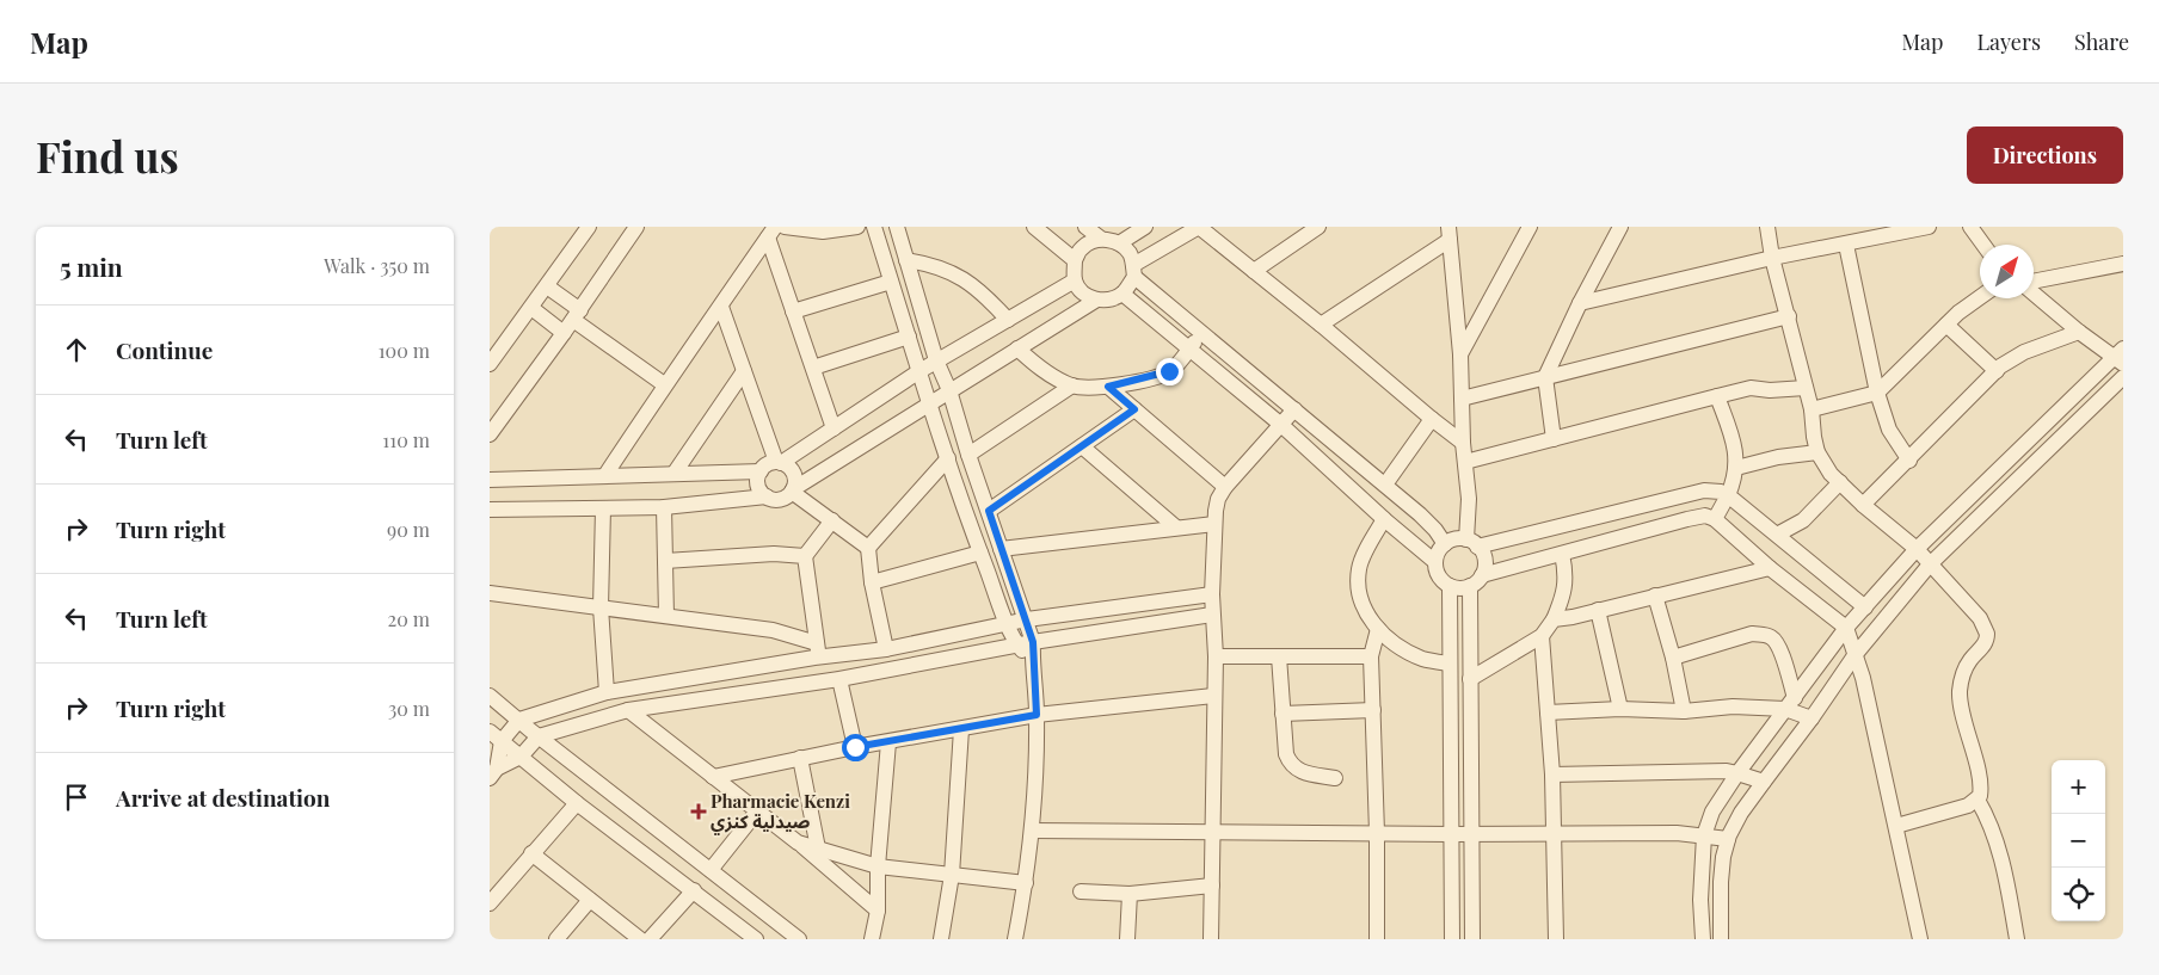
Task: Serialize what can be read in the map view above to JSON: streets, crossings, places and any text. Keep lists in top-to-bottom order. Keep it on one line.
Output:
{"places":{"health":["Pharmacie Kenzi صيدلية كنزي"]},"north":"top right","page":{"header":"Map","nav":["Map","Layers","Share"],"buttons":"Directions","title":"Find us","heading":["5 min","Walk · 350 m"],"list":[["Continue","100 m"],["Turn left","110 m"],["Turn right","90 m"],["Turn left","20 m"],["Turn right","30 m"],"Arrive at destination"],"map_buttons":["+","−"]}}
